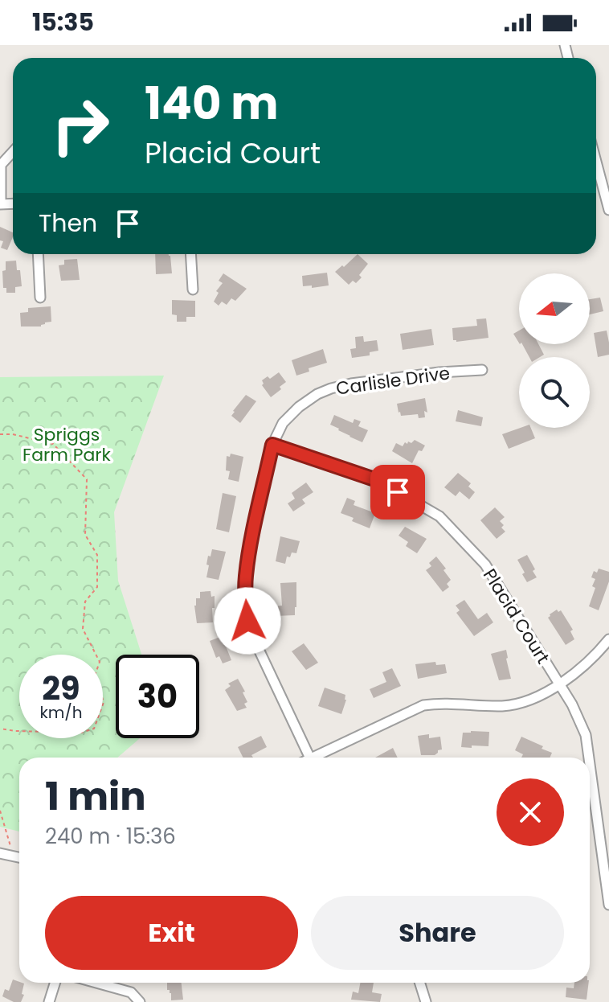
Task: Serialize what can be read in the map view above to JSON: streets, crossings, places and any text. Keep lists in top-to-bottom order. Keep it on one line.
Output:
{"streets":{"street":["Carlisle Drive","Placid Court"]},"crossings":[["Carlisle Drive","Placid Court"]],"parks":["Spriggs Farm Park"],"north":"left","page":{"status":"15:35","turn":["140 m","Placid Court"],"then":"Then","speed":"29 km/h","limit":"30","heading":["1 min","240 m · 15:36"],"buttons":["Exit","Share"]}}
